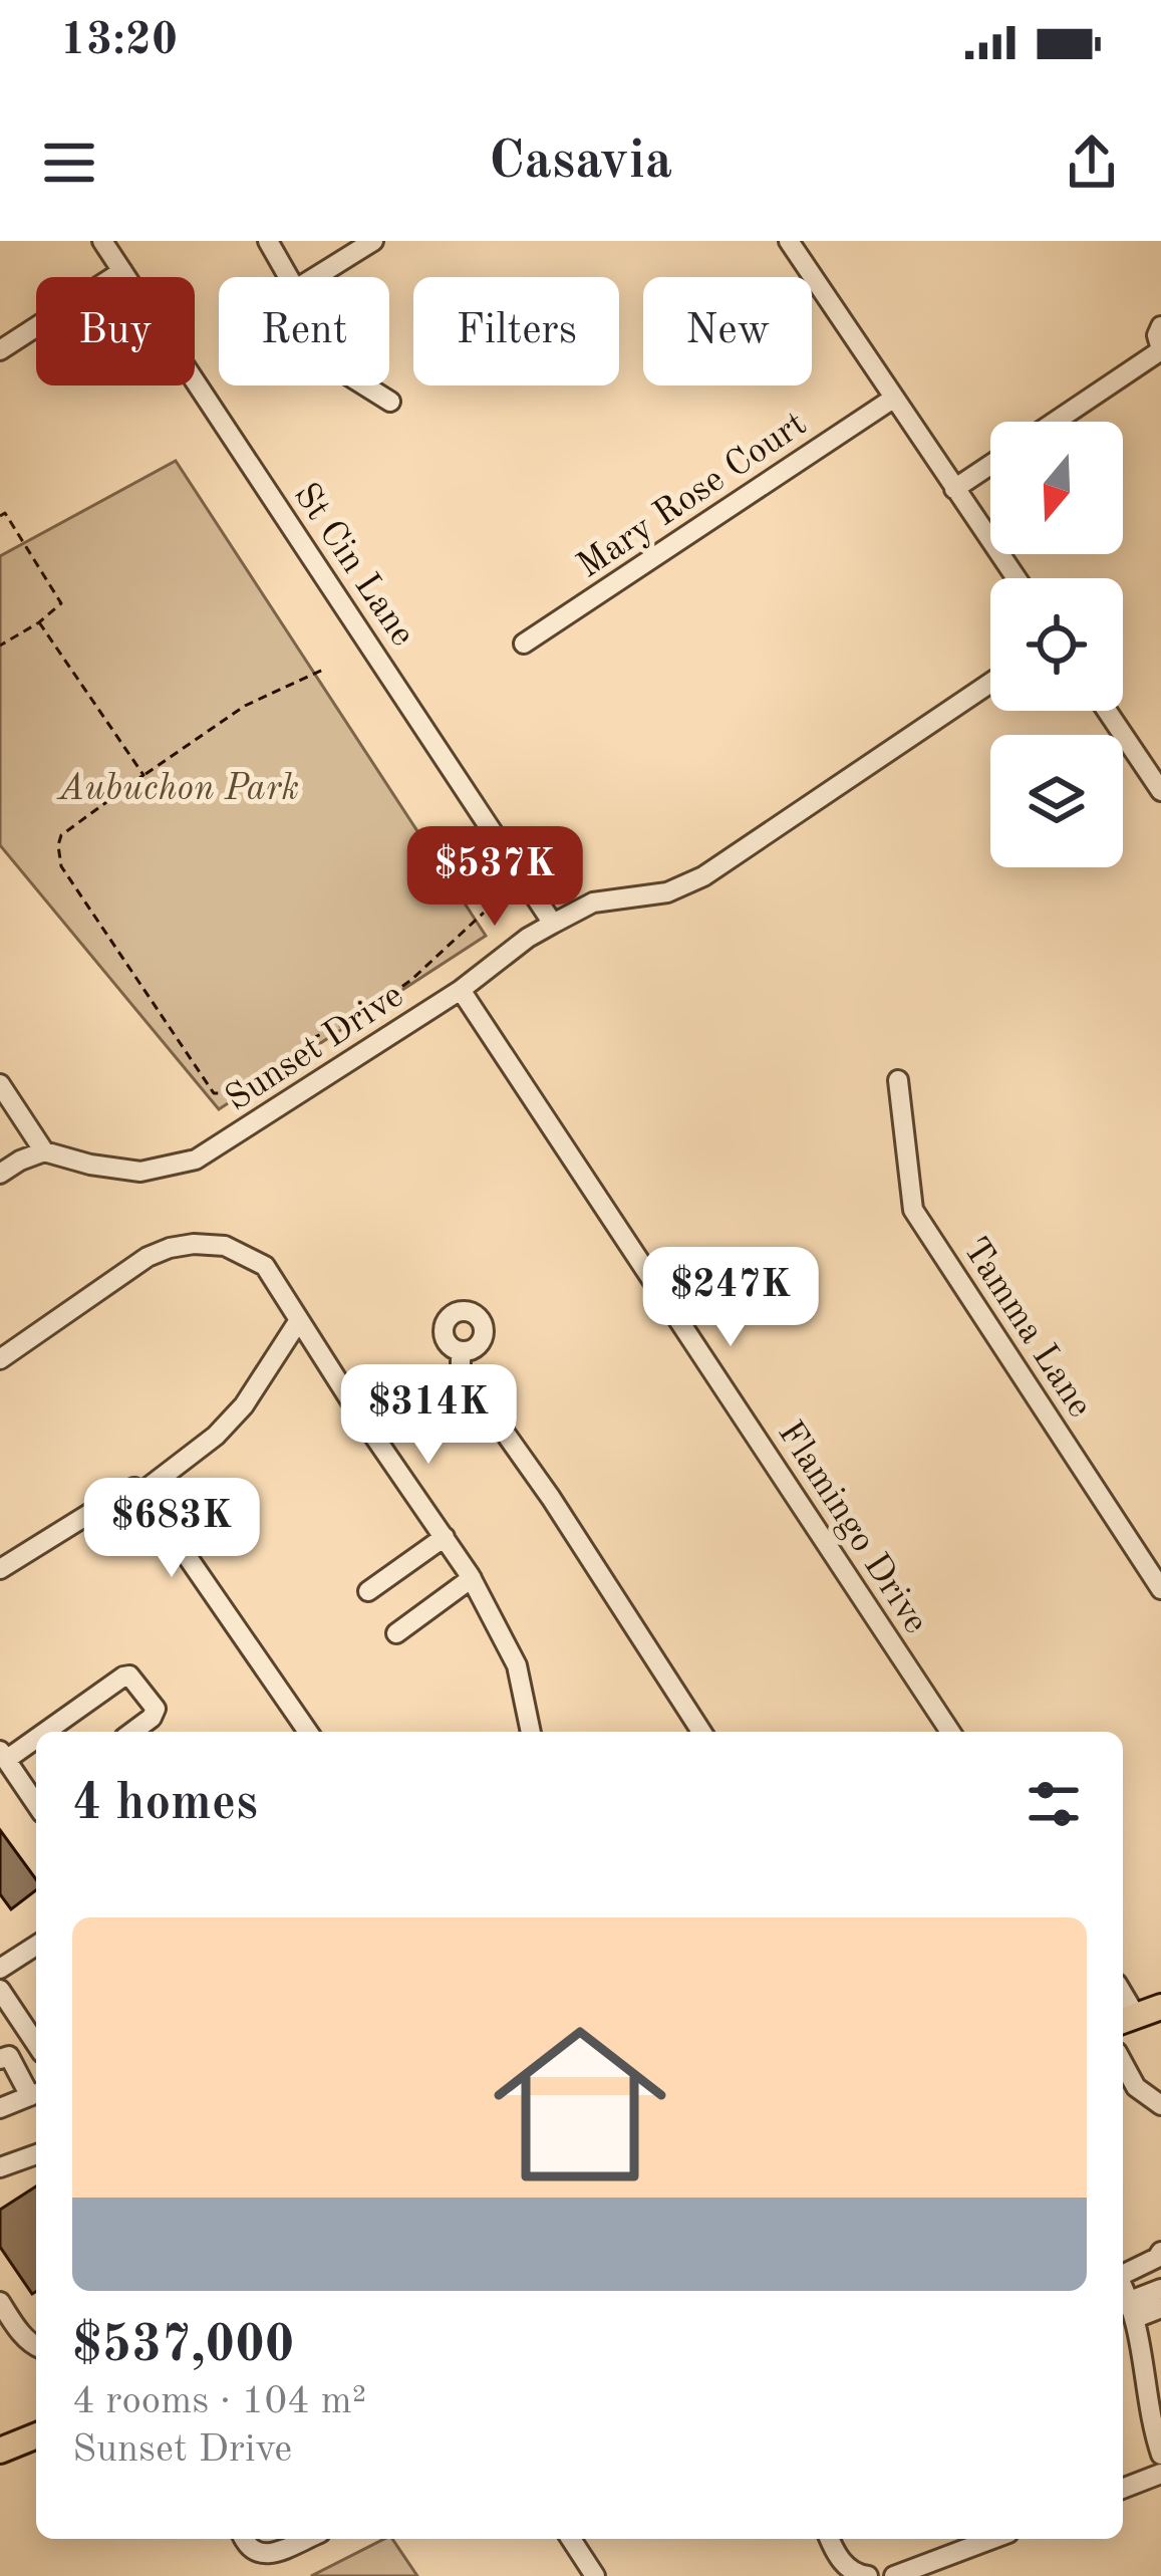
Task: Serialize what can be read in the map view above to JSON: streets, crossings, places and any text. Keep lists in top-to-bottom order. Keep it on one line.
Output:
{"streets":{"street":["Mary Rose Court","St Cin Lane","Sunset Drive","Tamma Lane","Flamingo Drive"]},"crossings":[["St Cin Lane","Sunset Drive"],["Sunset Drive","Flamingo Drive"]],"parks":["Aubuchon Park"],"north":"bottom","page":{"status":"13:20","header":"Casavia","chip":["Buy","Rent","Filters","New"],"price":["$537K","$247K","$314K","$683K"],"heading":"4 homes","list":[{"name":"$537,000","note":"4 rooms · 104 m² · Sunset Drive"}]}}
